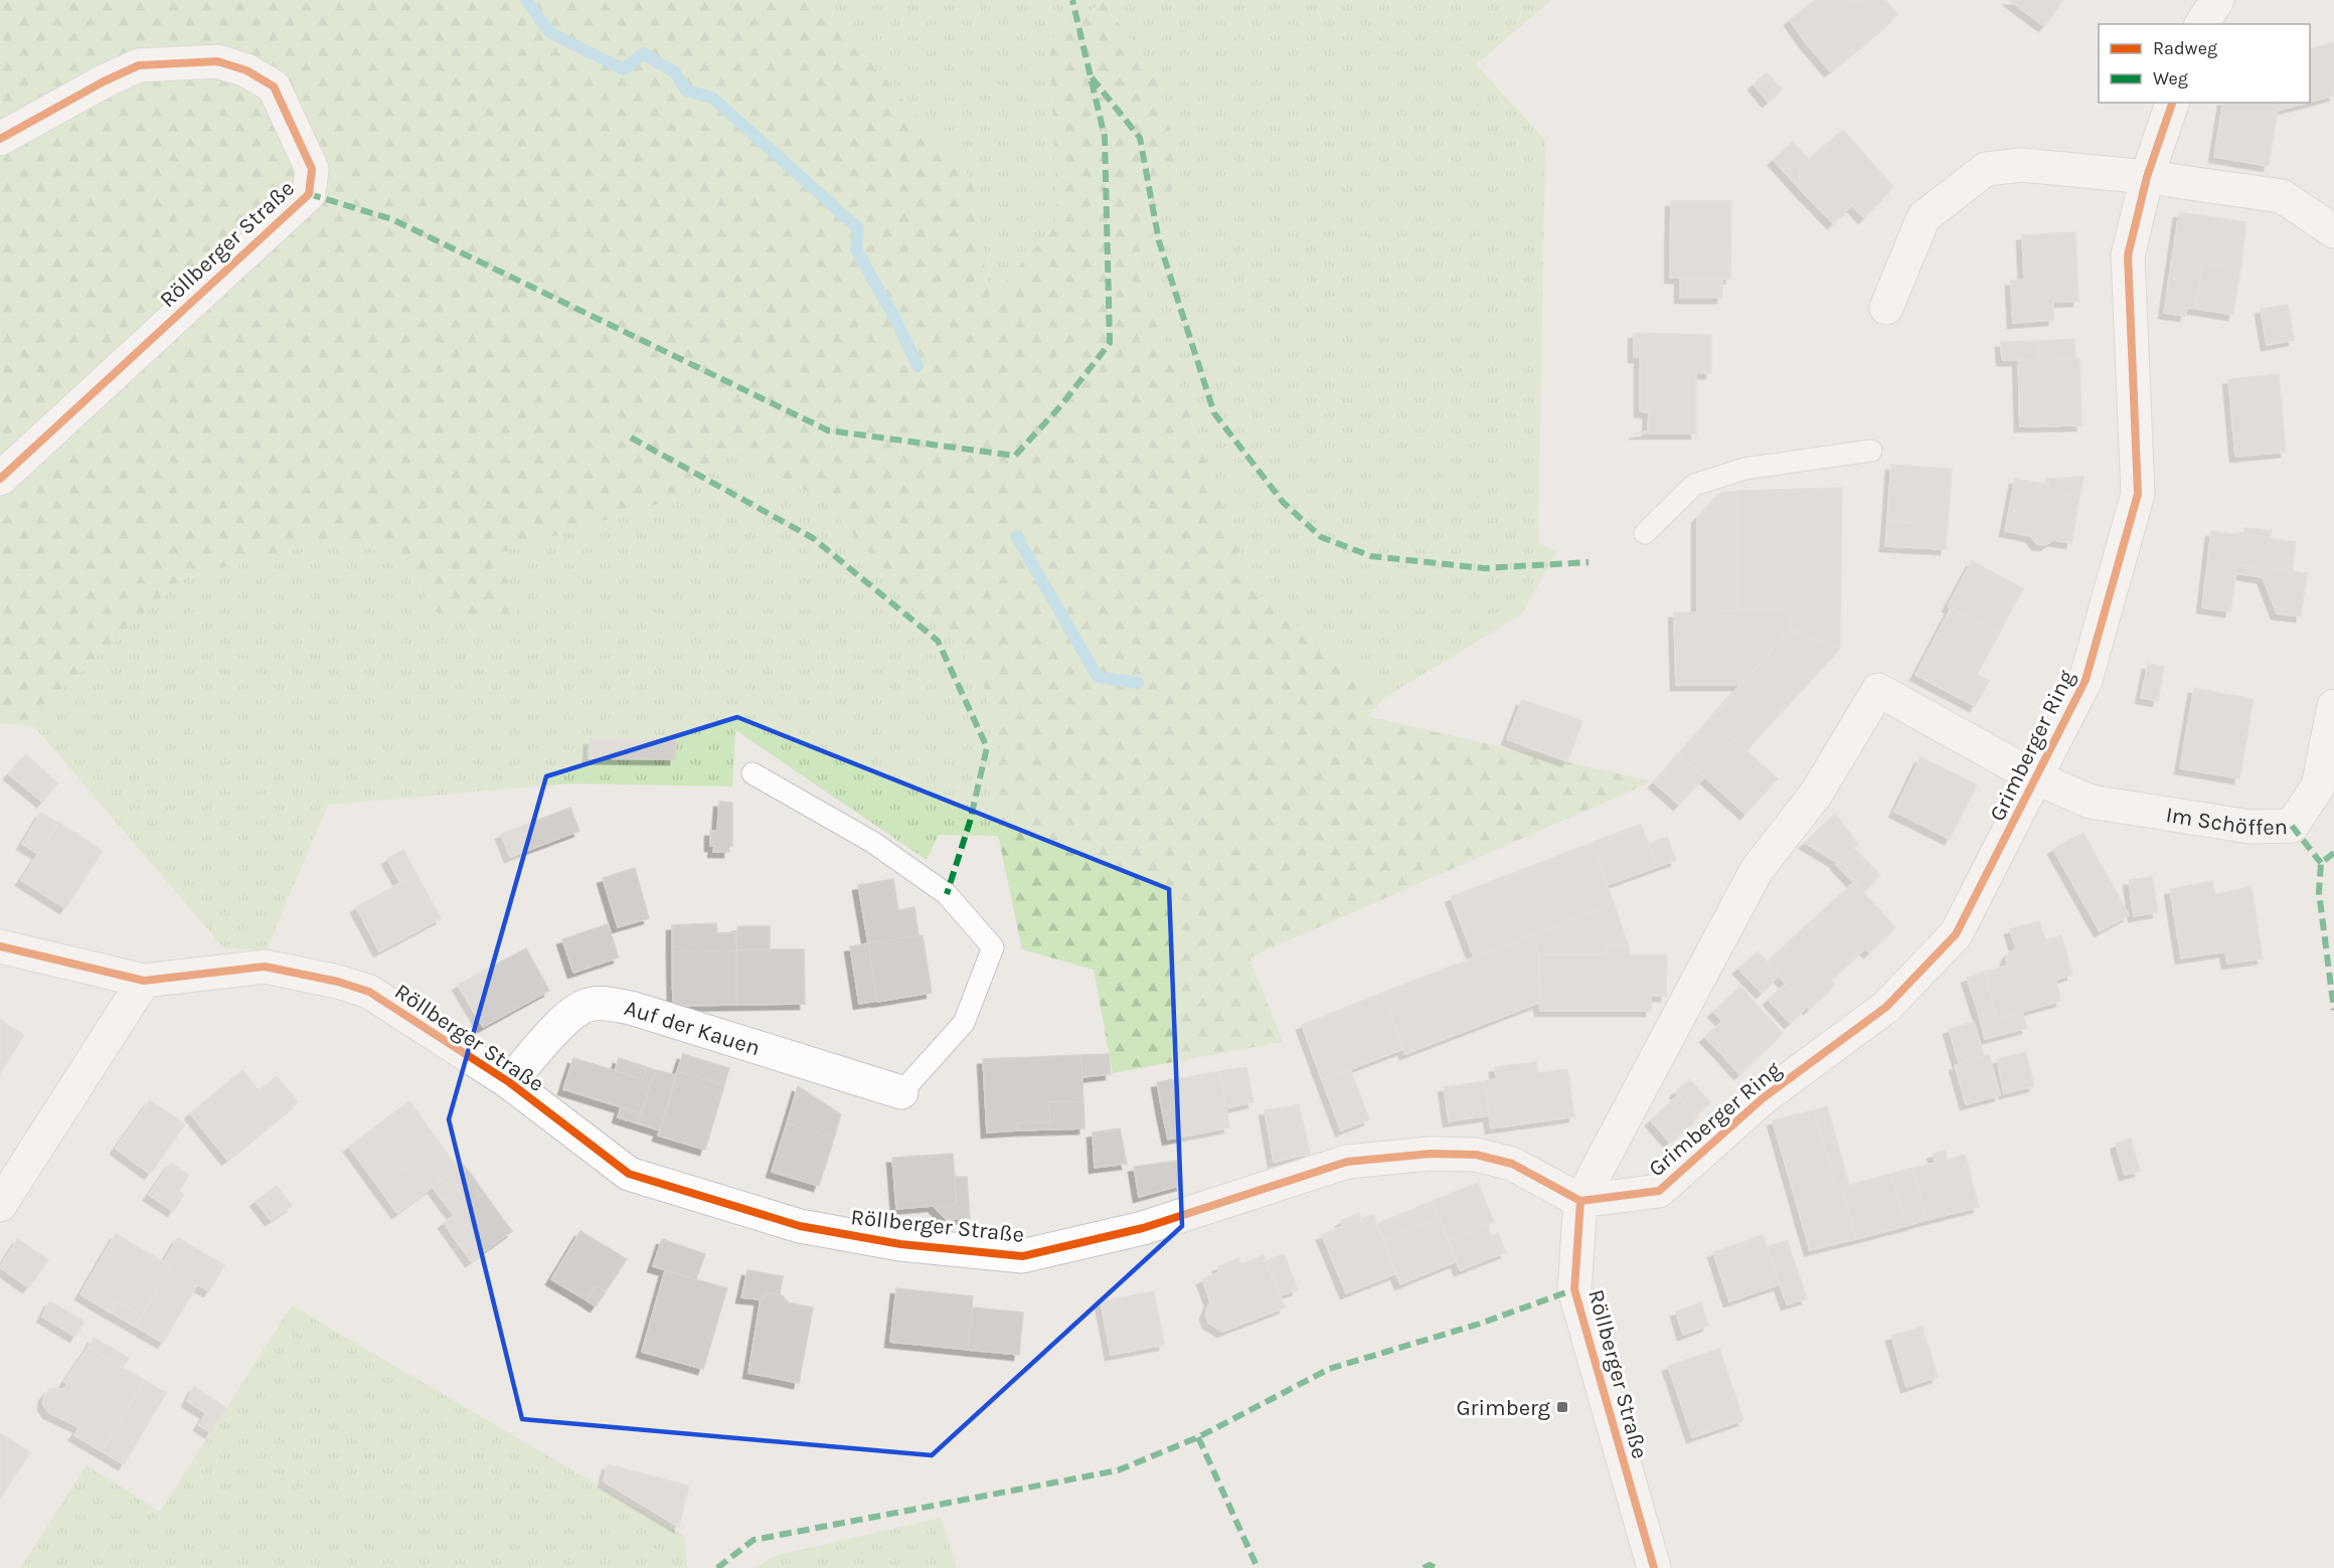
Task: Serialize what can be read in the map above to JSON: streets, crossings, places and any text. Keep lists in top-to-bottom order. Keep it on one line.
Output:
{"streets":{"street":["Röllberger Straße","Grimberger Ring","Im Schöffen","Auf der Kauen"]},"crossings":[["Röllberger Straße","Grimberger Ring"],["Röllberger Straße","Auf der Kauen"],["Grimberger Ring","Im Schöffen"]],"places":{"transit":["Grimberg"]},"legend":["Radweg","Weg"]}
